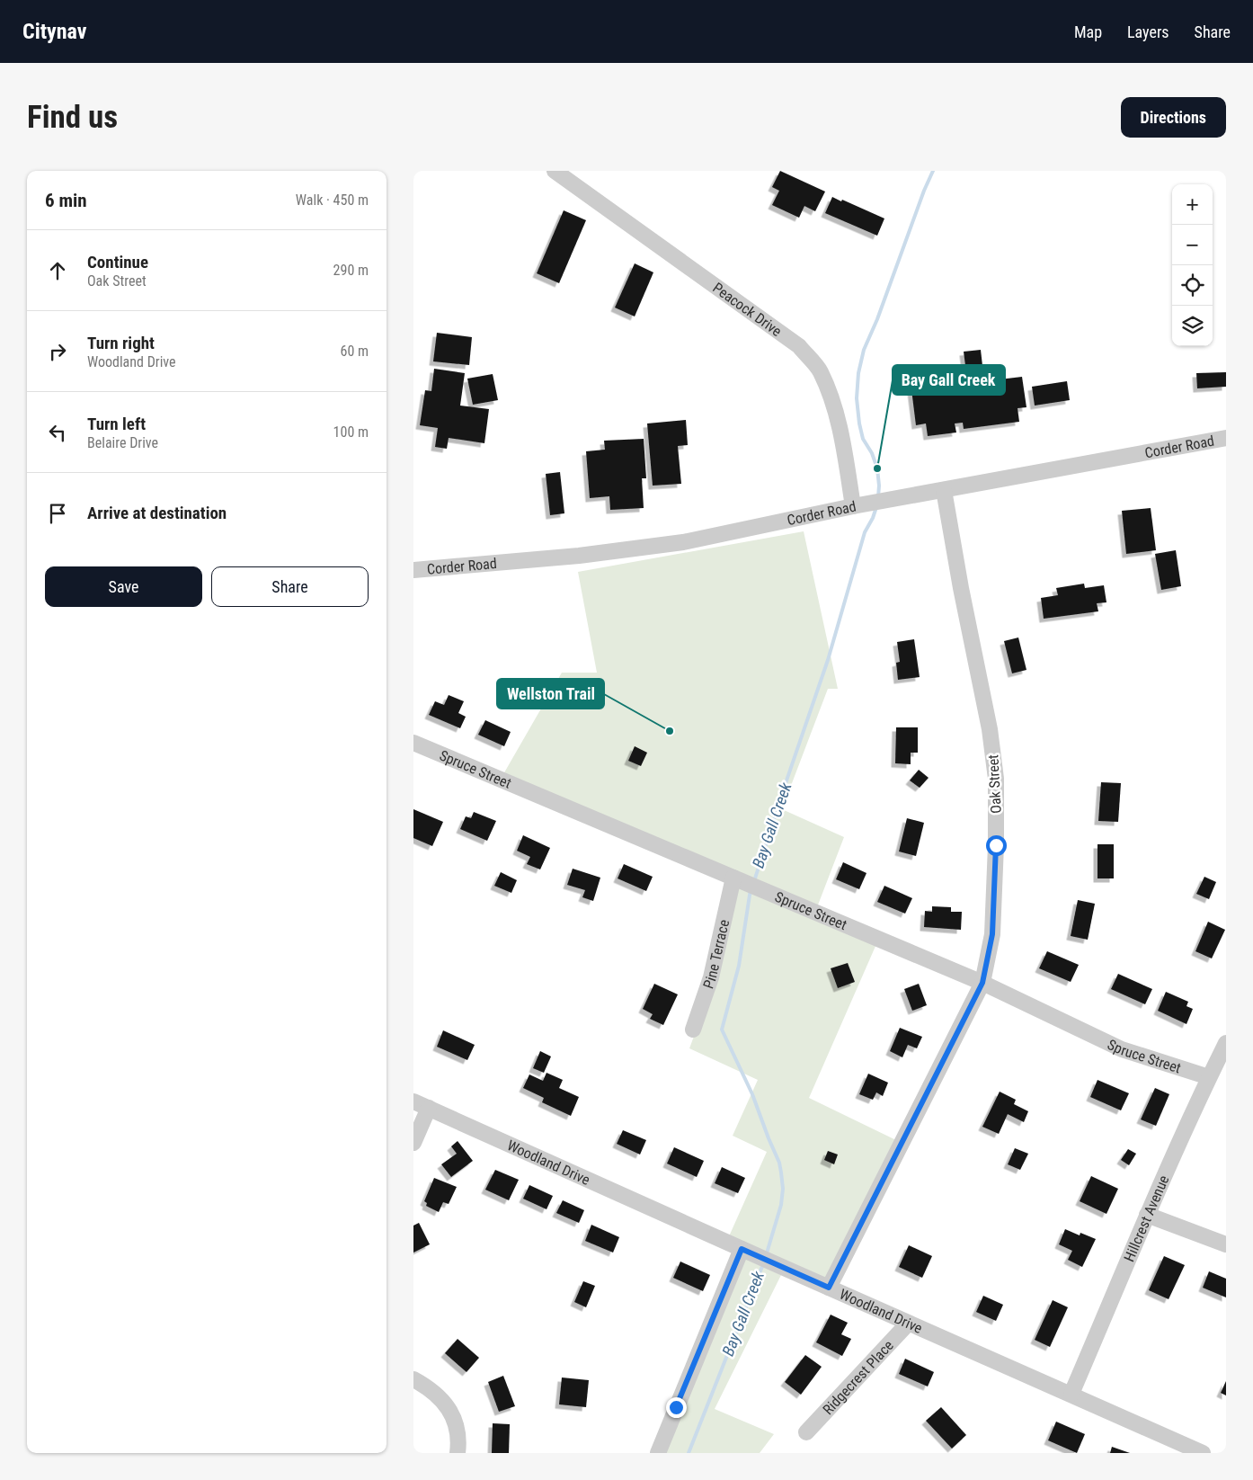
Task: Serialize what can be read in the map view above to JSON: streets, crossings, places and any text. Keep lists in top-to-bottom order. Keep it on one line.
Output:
{"streets":{"street":["Peacock Drive","Corder Road","Spruce Street","Oak Street","Pine Terrace","Woodland Drive","Hillcrest Avenue","Ridgecrest Place"]},"crossings":[["Peacock Drive","Corder Road"],["Corder Road","Oak Street"],["Spruce Street","Oak Street"],["Spruce Street","Pine Terrace"],["Spruce Street","Hillcrest Avenue"],["Oak Street","Woodland Drive"],["Woodland Drive","Hillcrest Avenue"],["Woodland Drive","Ridgecrest Place"]],"water":["Bay Gall Creek"],"places":["Bay Gall Creek","Wellston Trail"],"page":{"header":"Citynav","nav":["Map","Layers","Share"],"buttons":["Directions",["Save","Share"]],"title":"Find us","heading":["6 min","Walk · 450 m"],"map_buttons":["+","−"],"list":[["Continue","Oak Street","290 m"],["Turn right","Woodland Drive","60 m"],["Turn left","Belaire Drive","100 m"],"Arrive at destination"]}}
